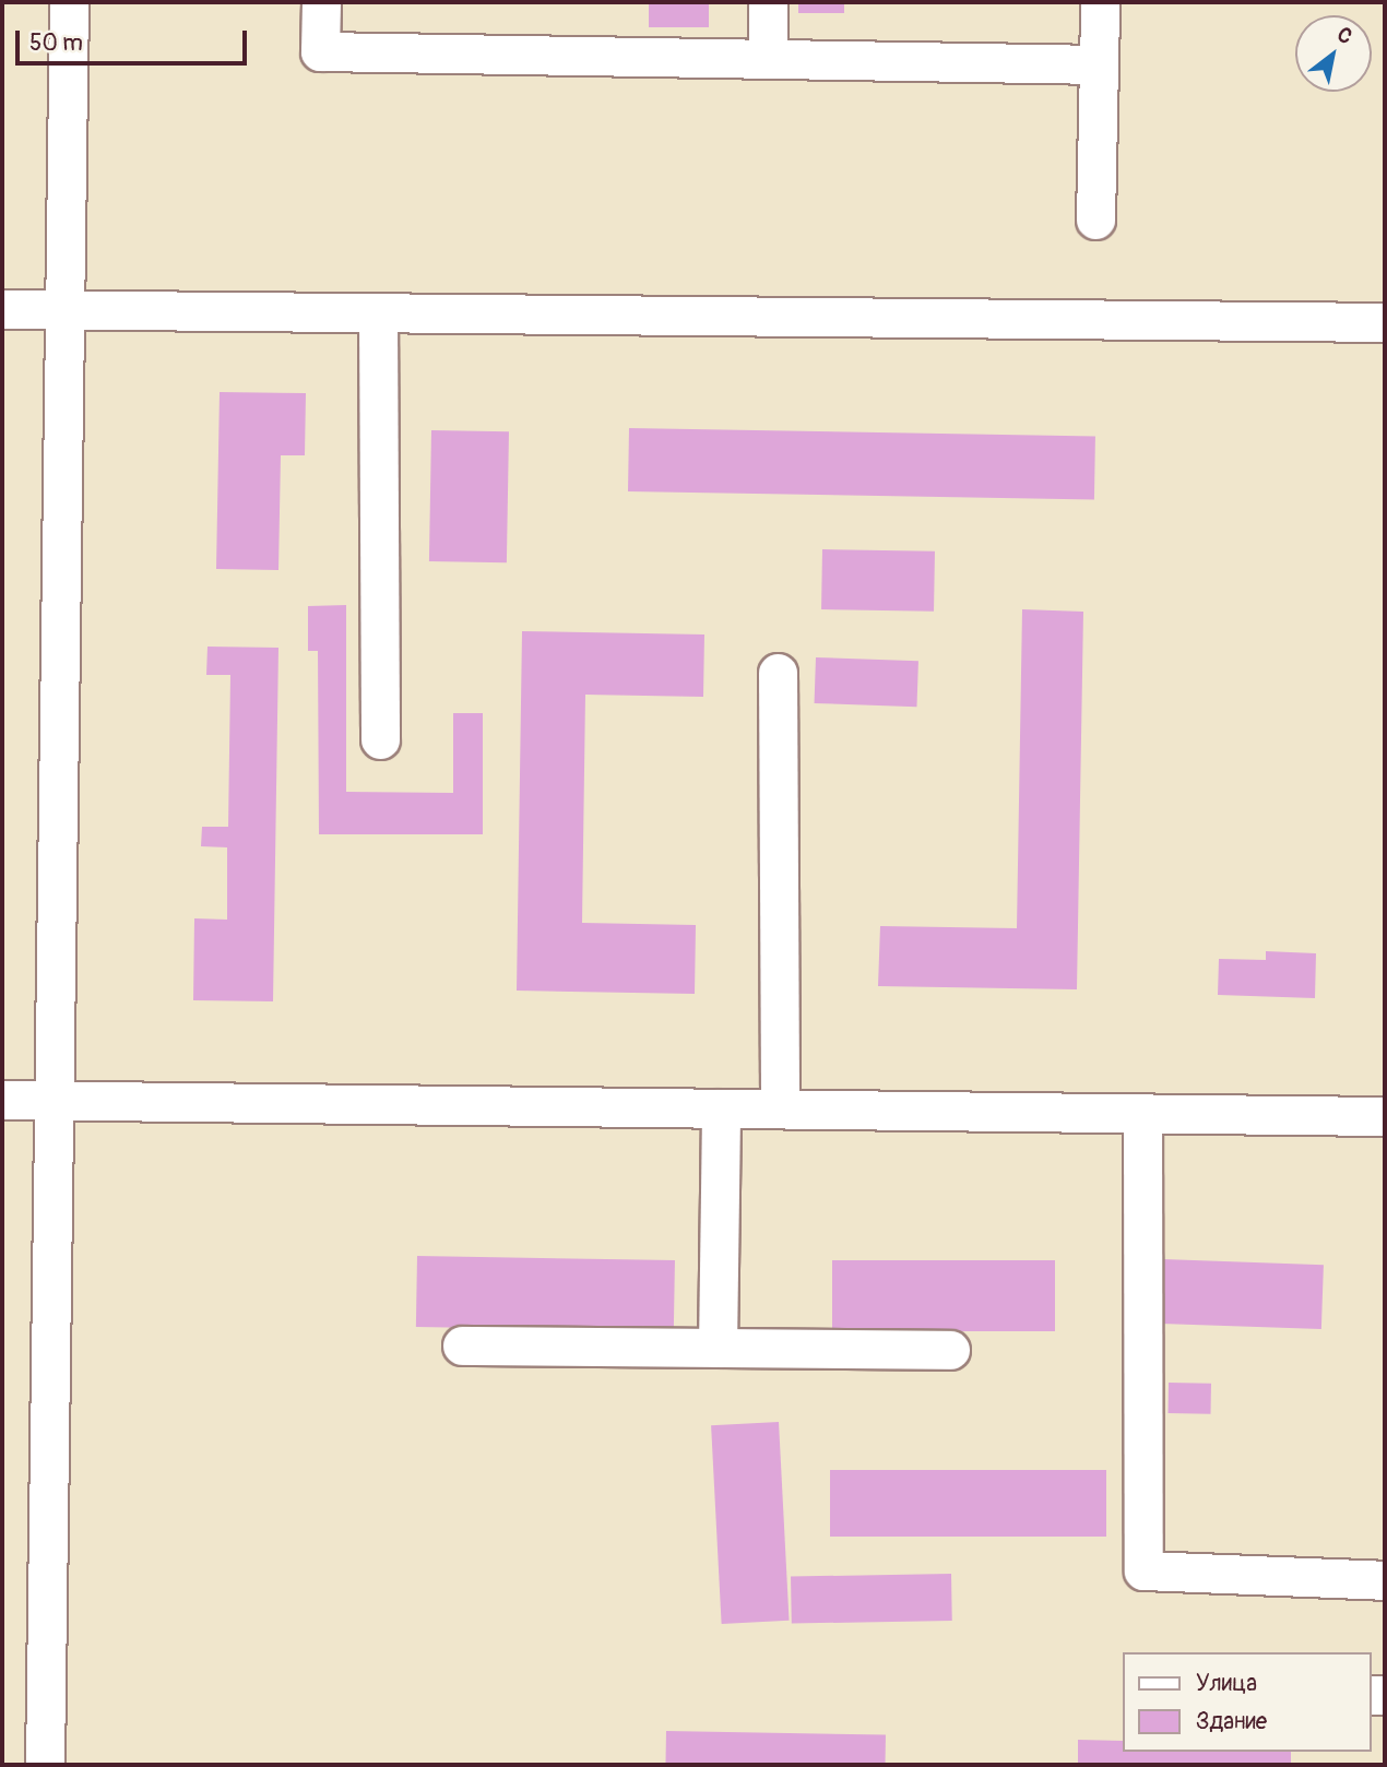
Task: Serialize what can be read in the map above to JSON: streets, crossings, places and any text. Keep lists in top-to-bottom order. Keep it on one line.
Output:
{"legend":["Улица","Здание"],"scale_bar":"50 m","north":"top right"}
